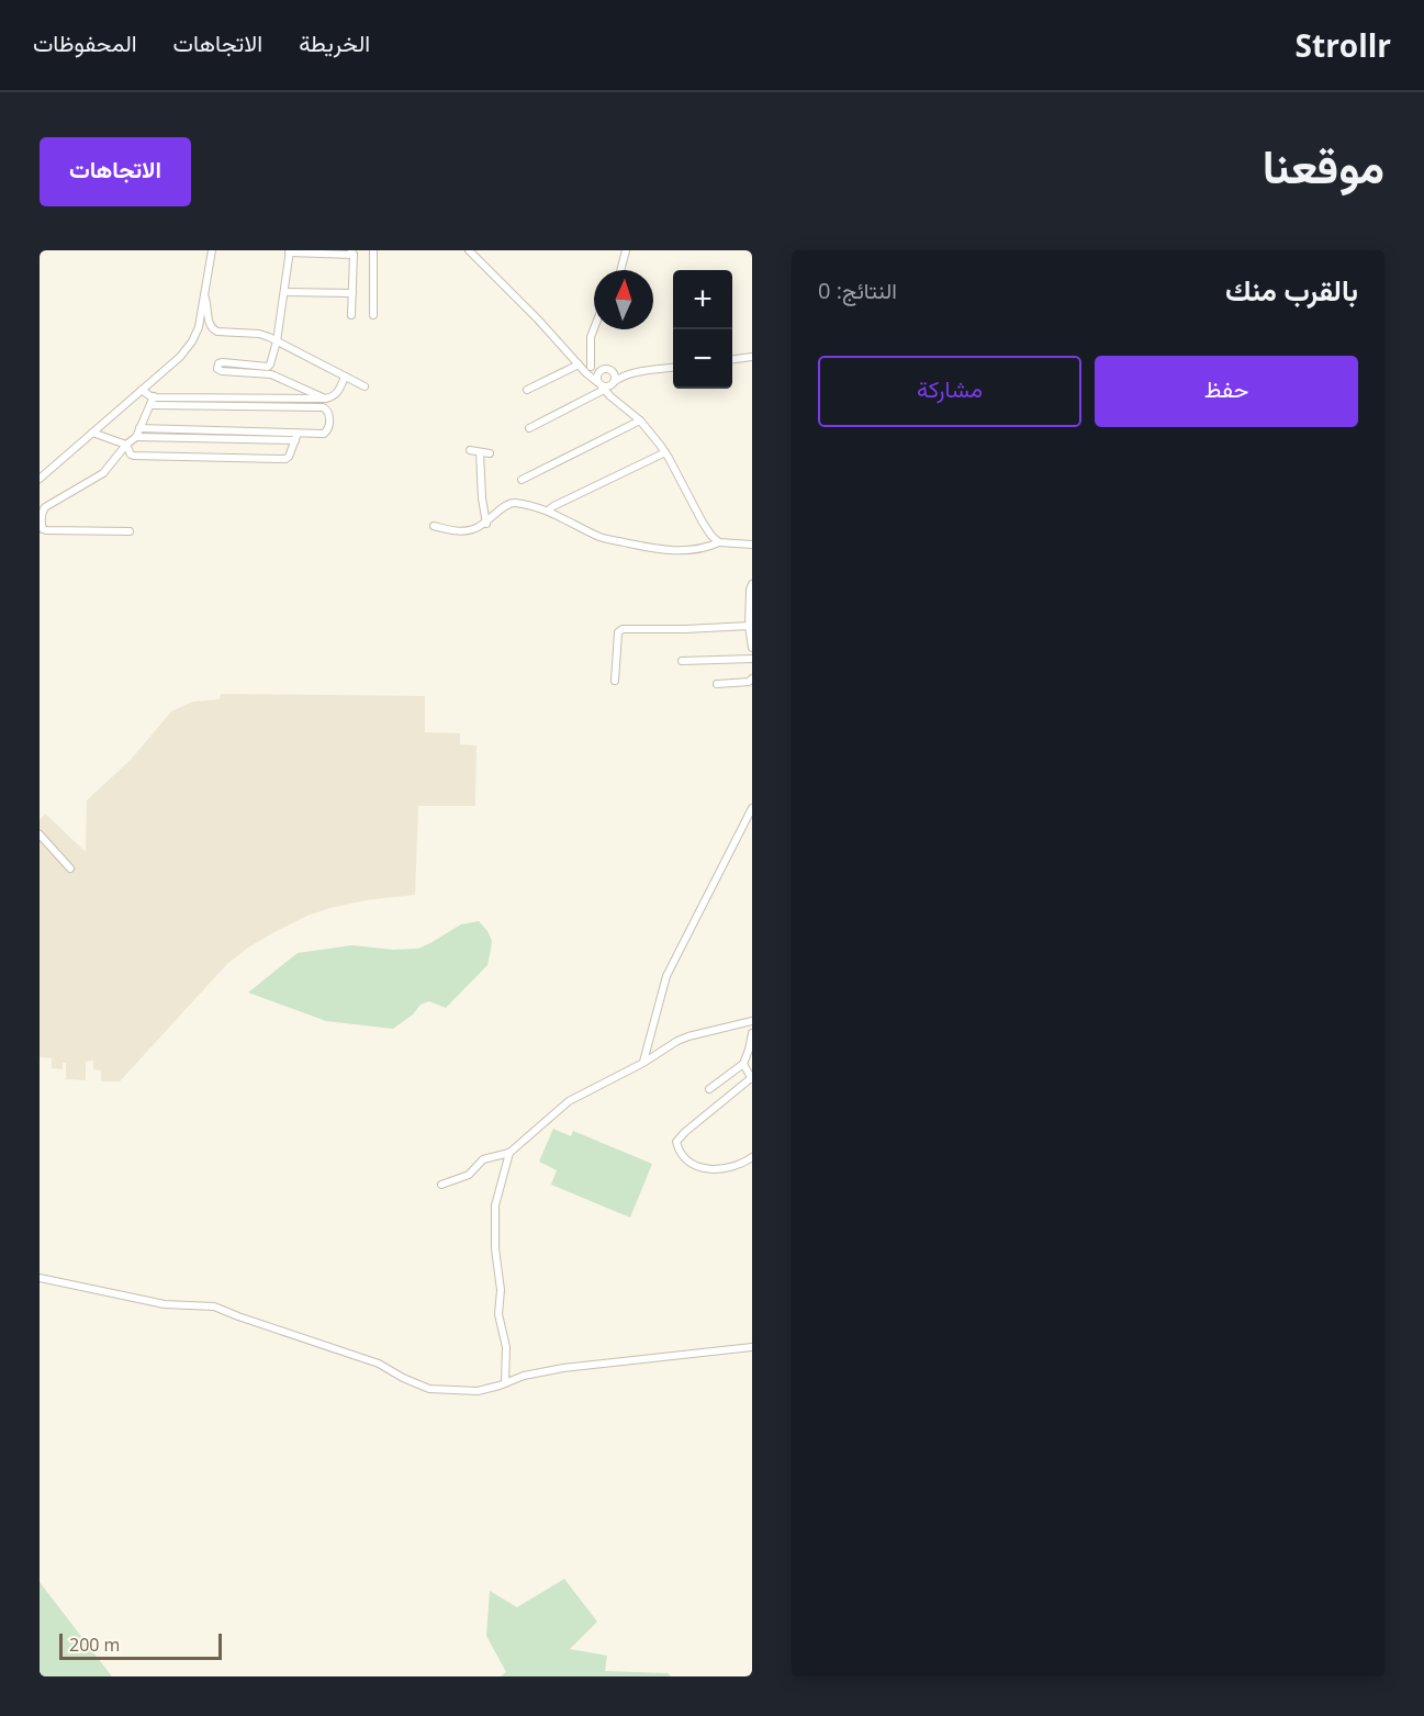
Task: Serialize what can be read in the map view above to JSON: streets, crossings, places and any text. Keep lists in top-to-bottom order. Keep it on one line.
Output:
{"scale_bar":"200 m","north":"top","page":{"header":"Strollr","nav":["الخريطة","الاتجاهات","المحفوظات"],"title":"موقعنا","buttons":["الاتجاهات",["حفظ","مشاركة"]],"heading":["بالقرب منك","النتائج: 0"],"map_buttons":["+","−"],"scale":"200 m"}}
